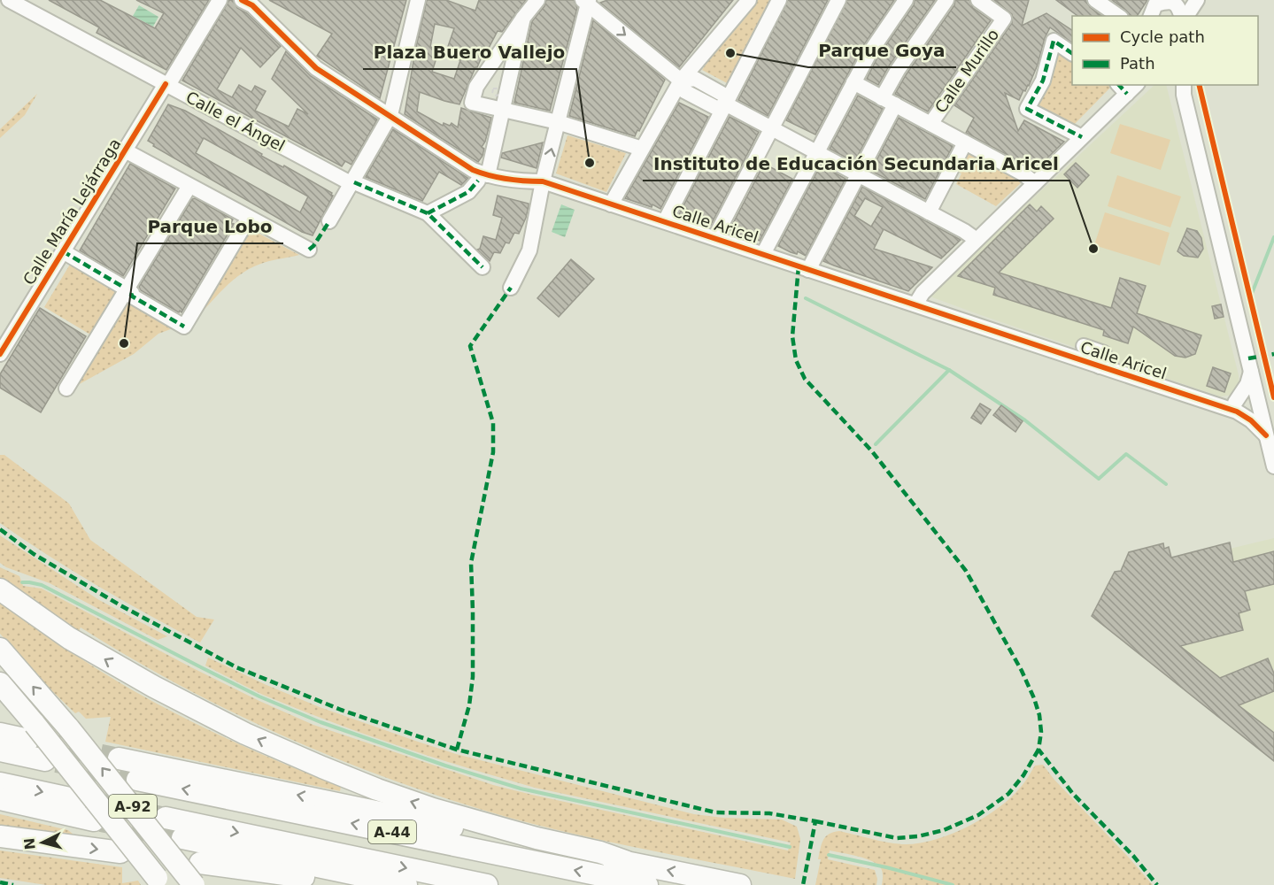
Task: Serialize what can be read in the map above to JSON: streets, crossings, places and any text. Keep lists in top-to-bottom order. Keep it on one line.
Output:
{"streets":{"highway":["A-92","A-44"],"street":["Calle Murillo","Calle el Ángel","Calle María Lejárraga","Calle Aricel"]},"crossings":[["Calle el Ángel","Calle María Lejárraga"]],"places":["Parque Goya","Plaza Buero Vallejo","Instituto de Educación Secundaria Aricel","Parque Lobo"],"legend":["Cycle path","Path"],"north":"left"}
